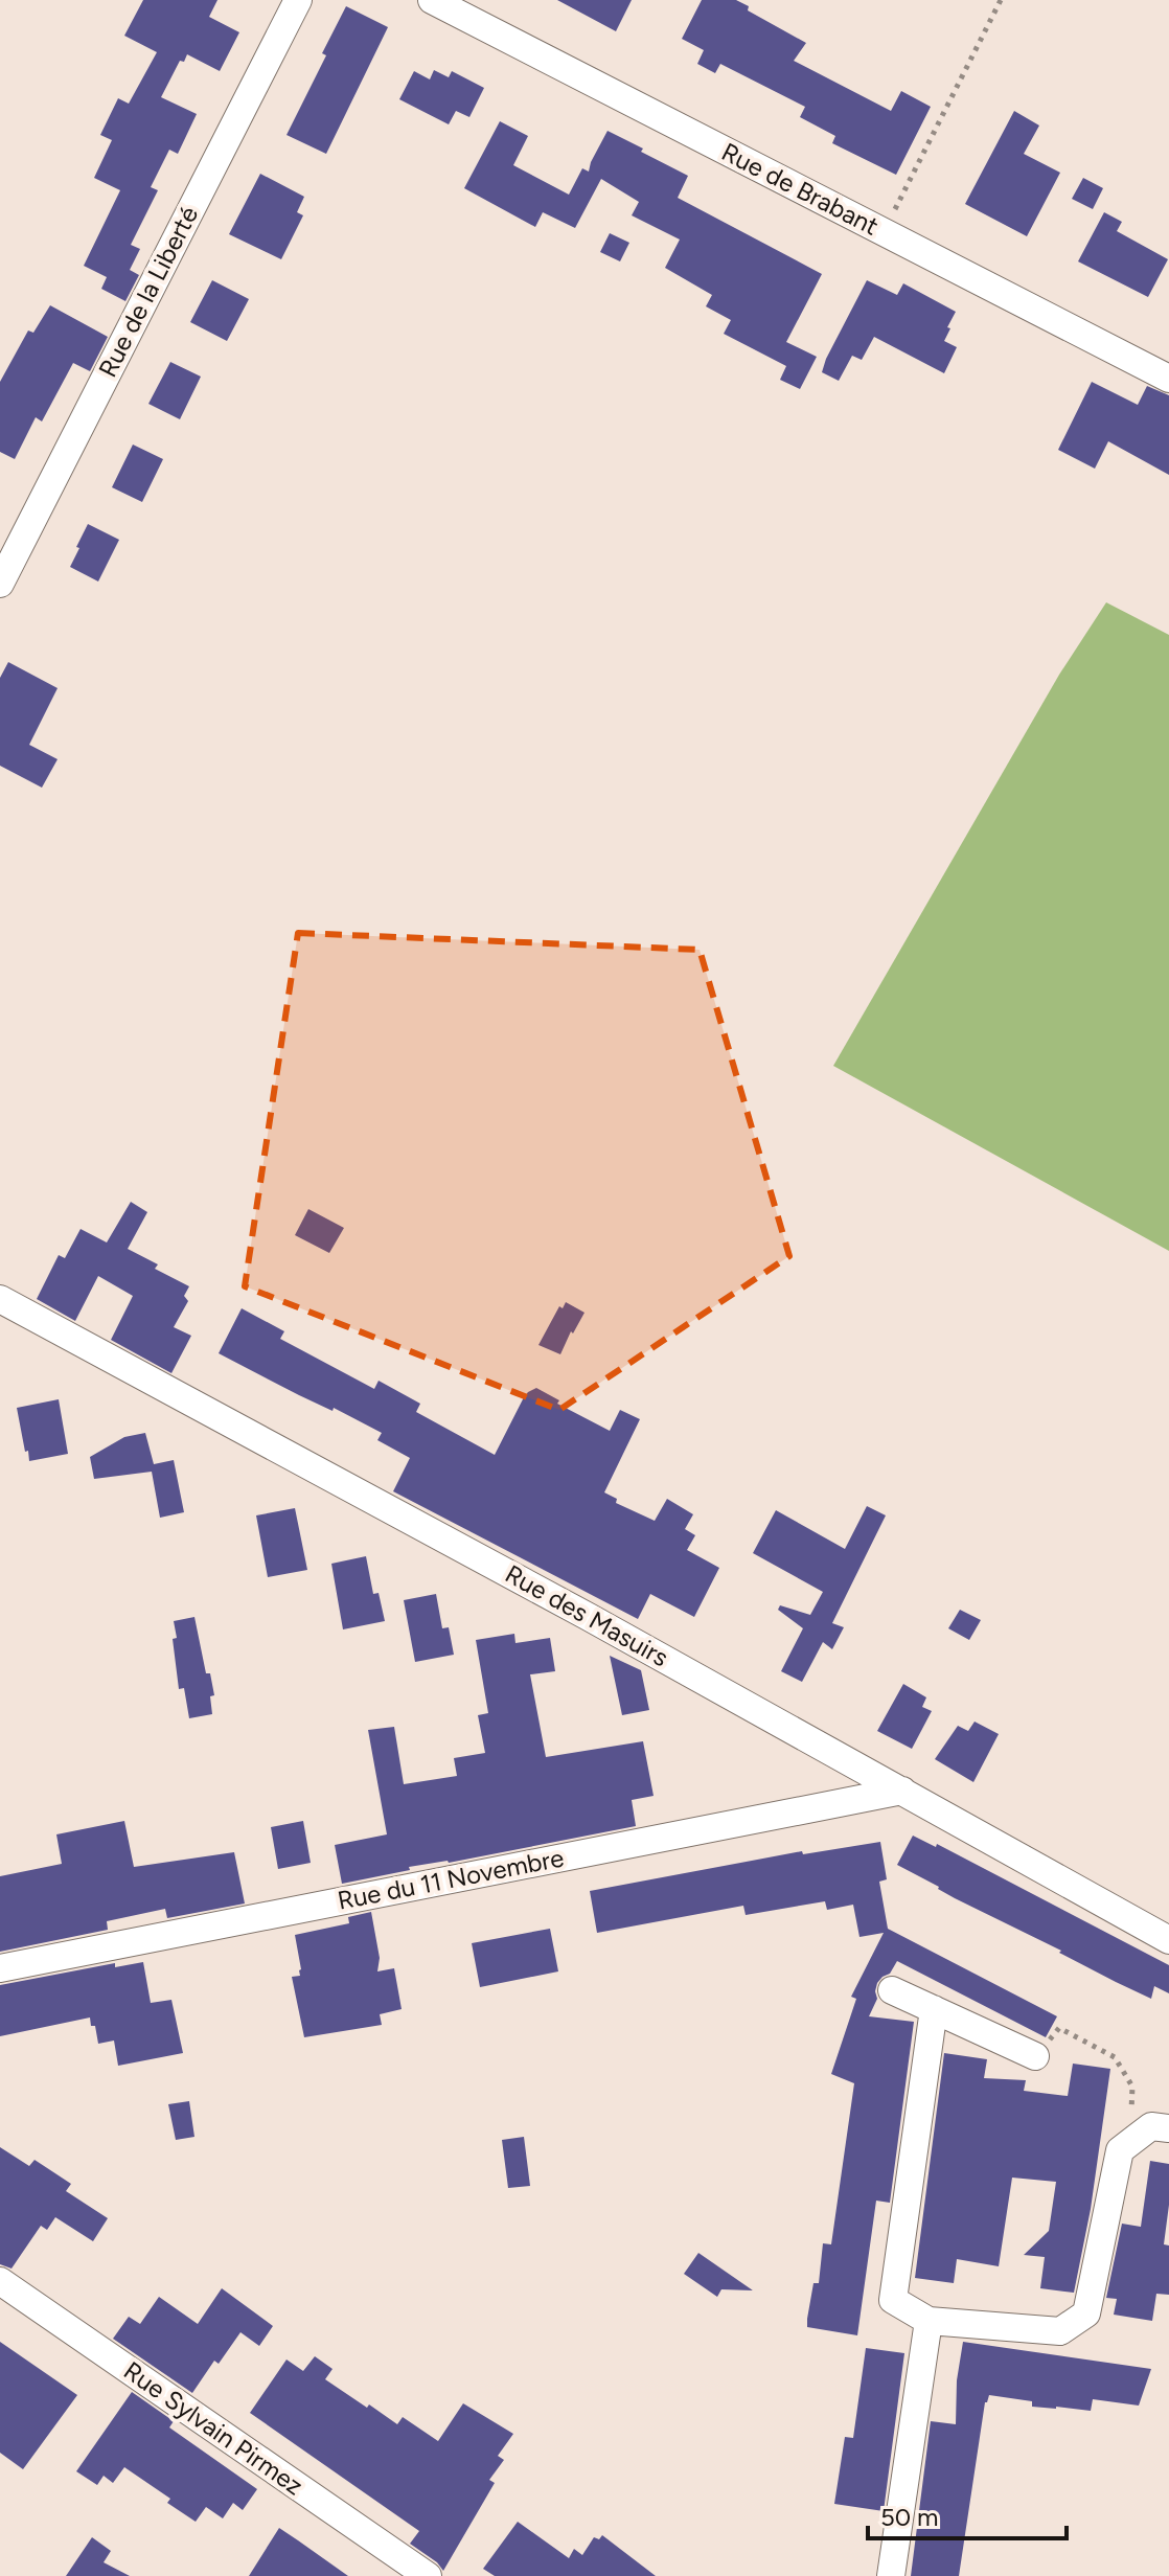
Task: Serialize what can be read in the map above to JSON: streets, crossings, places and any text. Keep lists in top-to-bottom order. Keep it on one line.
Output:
{"streets":{"street":["Rue de Brabant","Rue de la Liberté","Rue des Masuirs","Rue du 11 Novembre","Rue Sylvain Pirmez"]},"crossings":[["Rue des Masuirs","Rue du 11 Novembre"]],"scale_bar":"50 m"}
